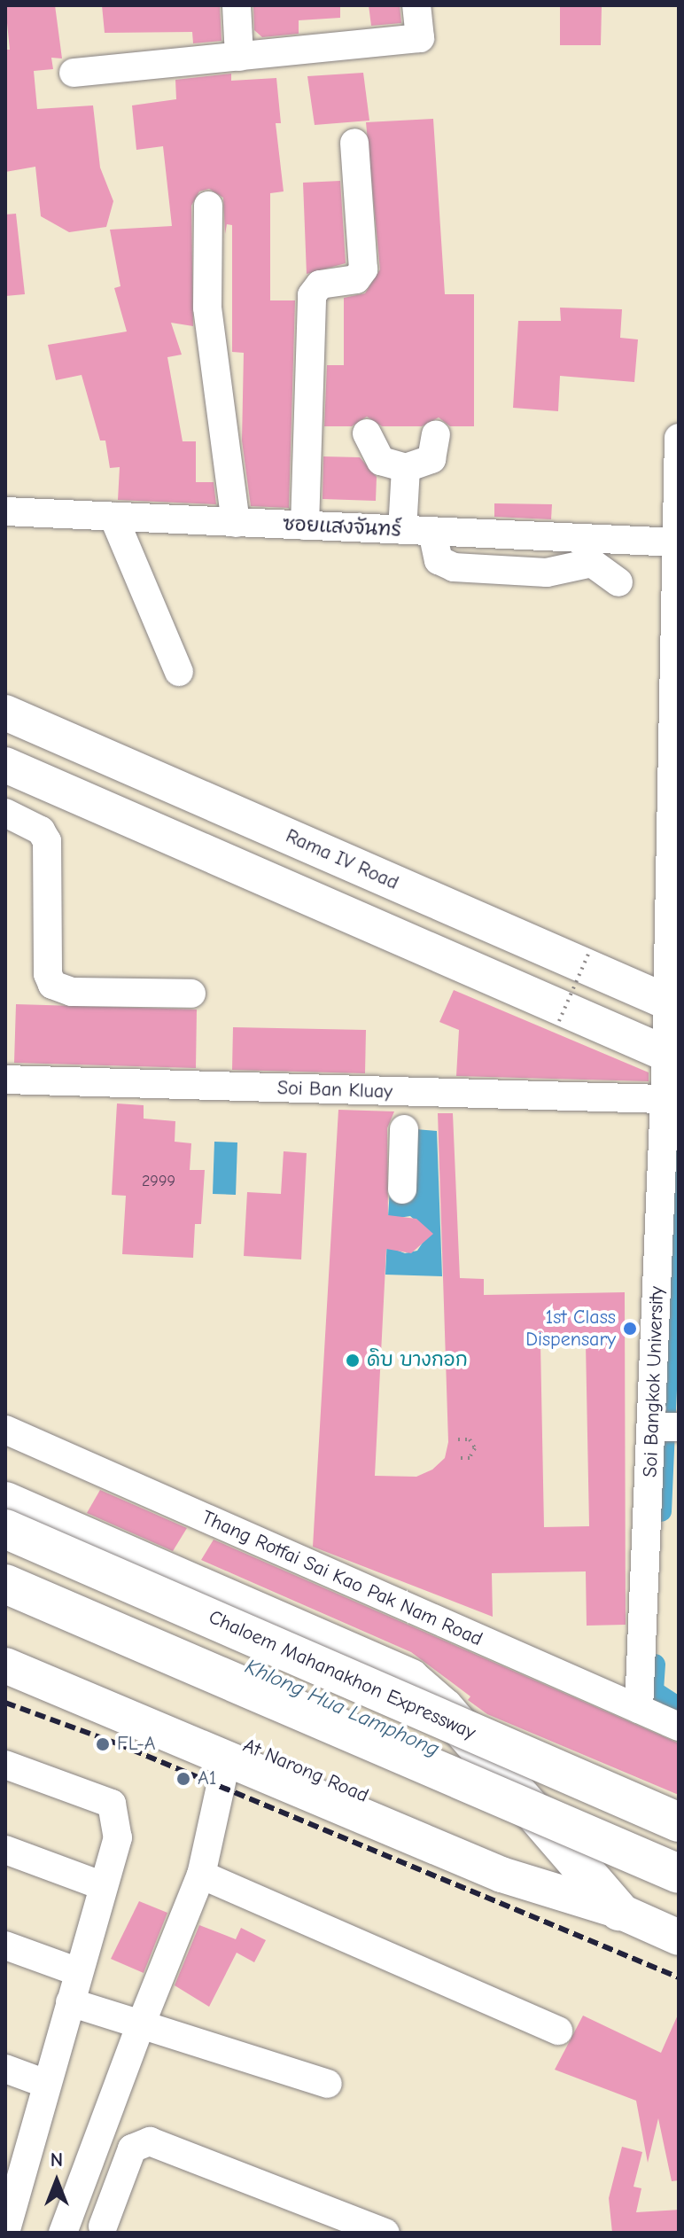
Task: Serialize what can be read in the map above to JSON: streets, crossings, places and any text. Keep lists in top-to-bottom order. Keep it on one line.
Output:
{"streets":{"highway":["Chaloem Mahanakhon Expressway"],"main road":["Rama IV Road","At Narong Road"],"street":["ซอยแสงจันทร์","Soi Ban Kluay","Soi Bangkok University","Thang Rotfai Sai Kao Pak Nam Road"]},"crossings":[["ซอยแสงจันทร์","Soi Bangkok University"],["Rama IV Road","Soi Bangkok University"],["Soi Ban Kluay","Soi Bangkok University"],["Soi Bangkok University","Thang Rotfai Sai Kao Pak Nam Road"]],"water":["Khlong Hua Lamphong"],"places":["1st Class Dispensary","ดิบ บางกอก","FL-A","A1"],"house_numbers":["2999"],"north":"top"}
